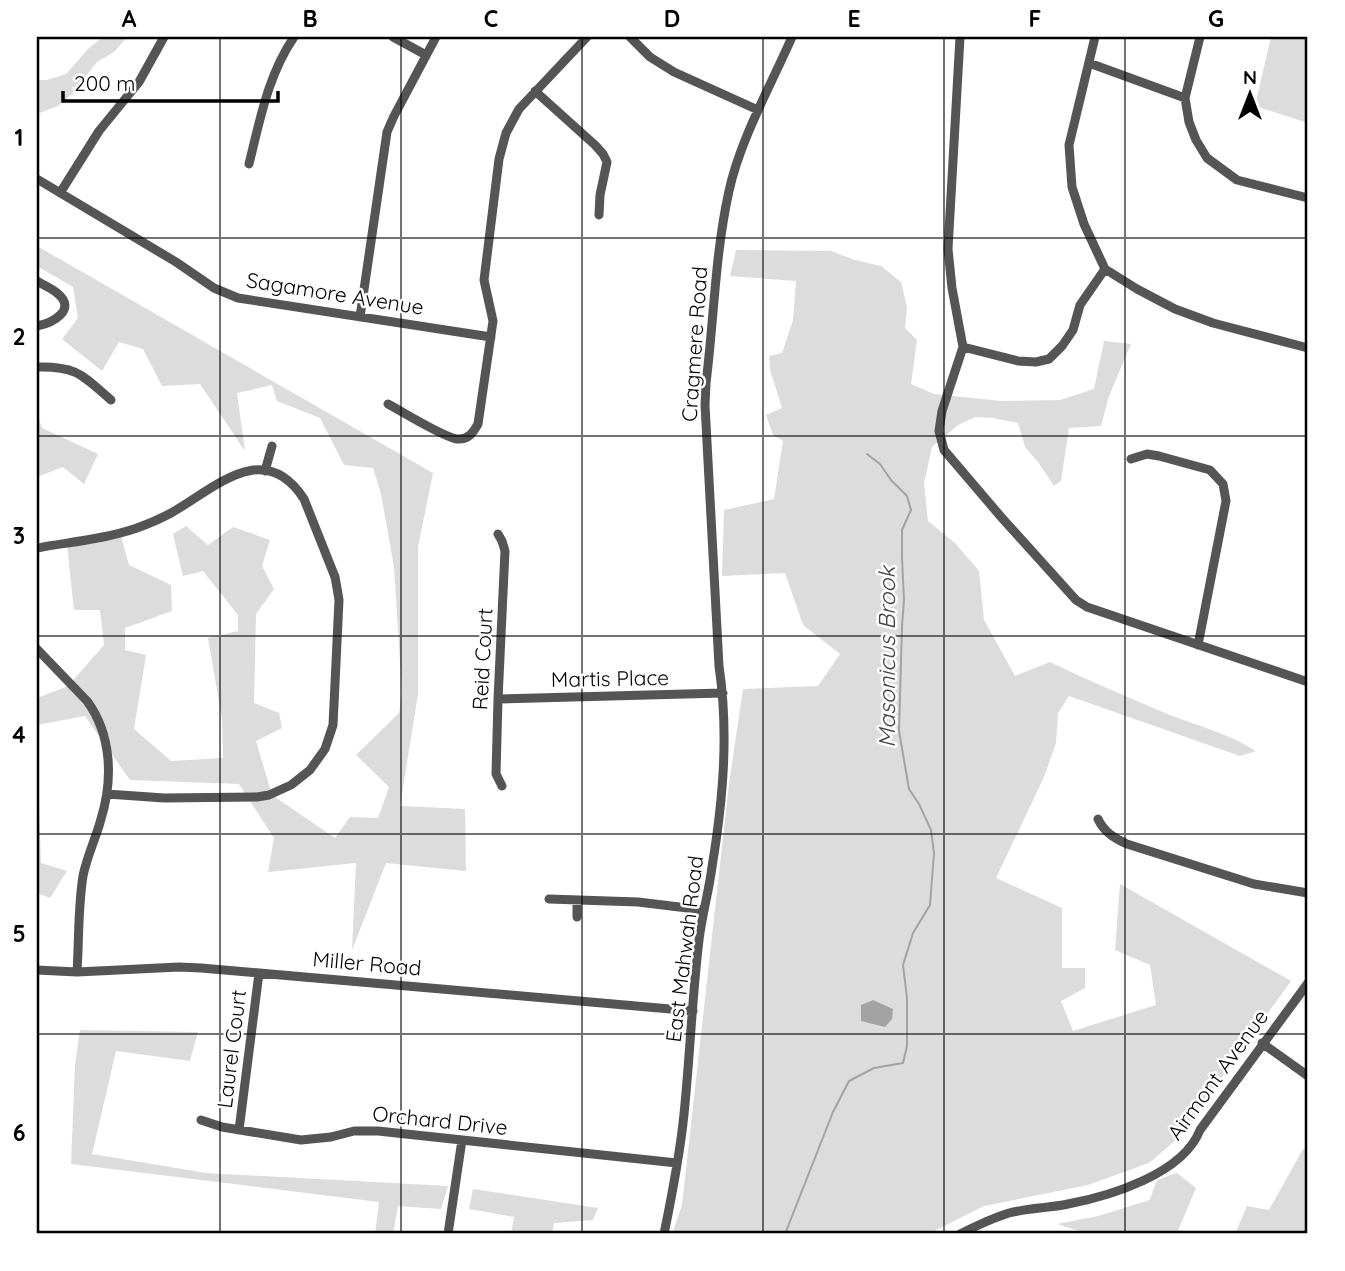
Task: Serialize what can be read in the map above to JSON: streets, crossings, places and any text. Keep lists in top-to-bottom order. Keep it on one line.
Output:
{"streets":{"street":["Sagamore Avenue","Cragmere Road","Reid Court","Martis Place","East Mahwah Road","Miller Road","Laurel Court","Airmont Avenue","Orchard Drive"]},"crossings":[["Cragmere Road","East Mahwah Road"],["Reid Court","Martis Place"],["Martis Place","East Mahwah Road"],["East Mahwah Road","Miller Road"],["East Mahwah Road","Orchard Drive"],["Miller Road","Laurel Court"],["Laurel Court","Orchard Drive"]],"water":["Masonicus Brook"],"scale_bar":"200 m","north":"top","grid":{"columns":["A","B","C","D","E","F","G"],"rows":["1","2","3","4","5","6"]}}
